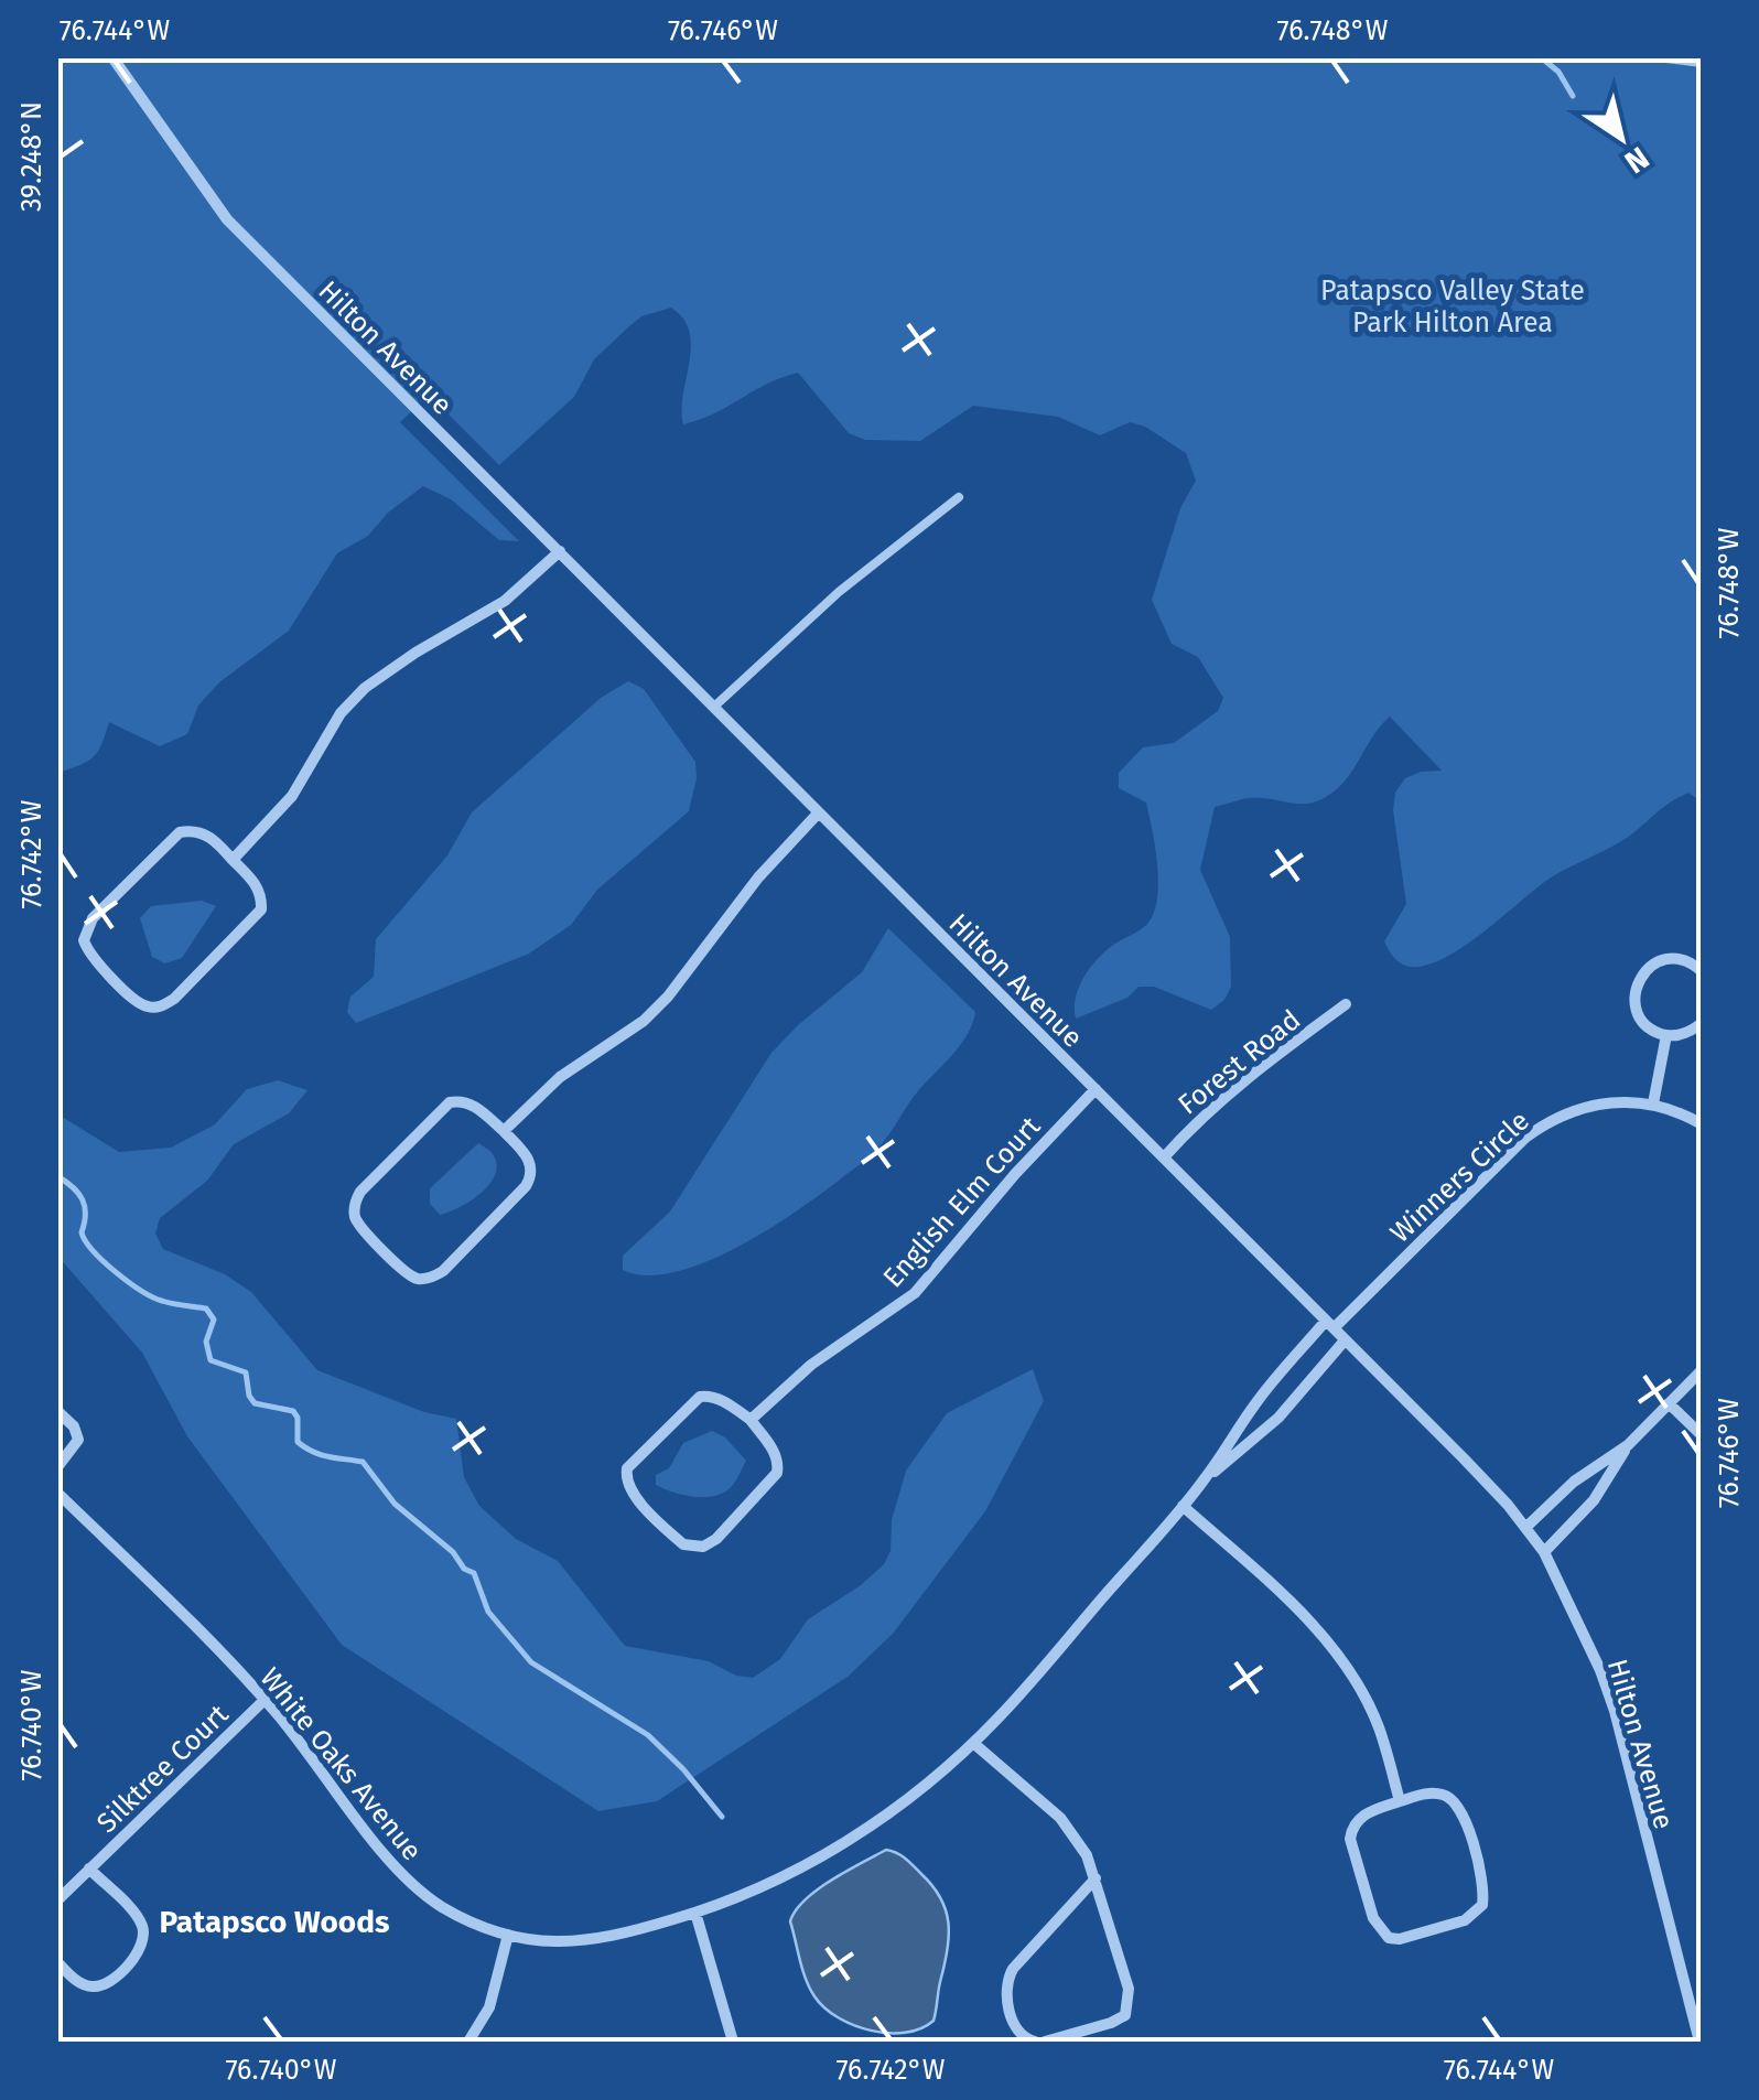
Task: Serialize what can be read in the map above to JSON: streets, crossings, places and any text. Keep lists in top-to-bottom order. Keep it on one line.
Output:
{"streets":{"street":["Hilton Avenue","Forest Road","Winners Circle","English Elm Court","White Oaks Avenue","Silktree Court"]},"crossings":[["Hilton Avenue","Forest Road"],["Hilton Avenue","Winners Circle"],["Hilton Avenue","English Elm Court"],["Hilton Avenue","White Oaks Avenue"],["Winners Circle","White Oaks Avenue"],["White Oaks Avenue","Silktree Court"]],"districts":["Patapsco Woods"],"parks":["Patapsco Valley State Park Hilton Area"],"north":"bottom right","coordinates":["76.744°W","76.746°W","76.748°W","39.248°N","76.742°W","76.740°W"]}
